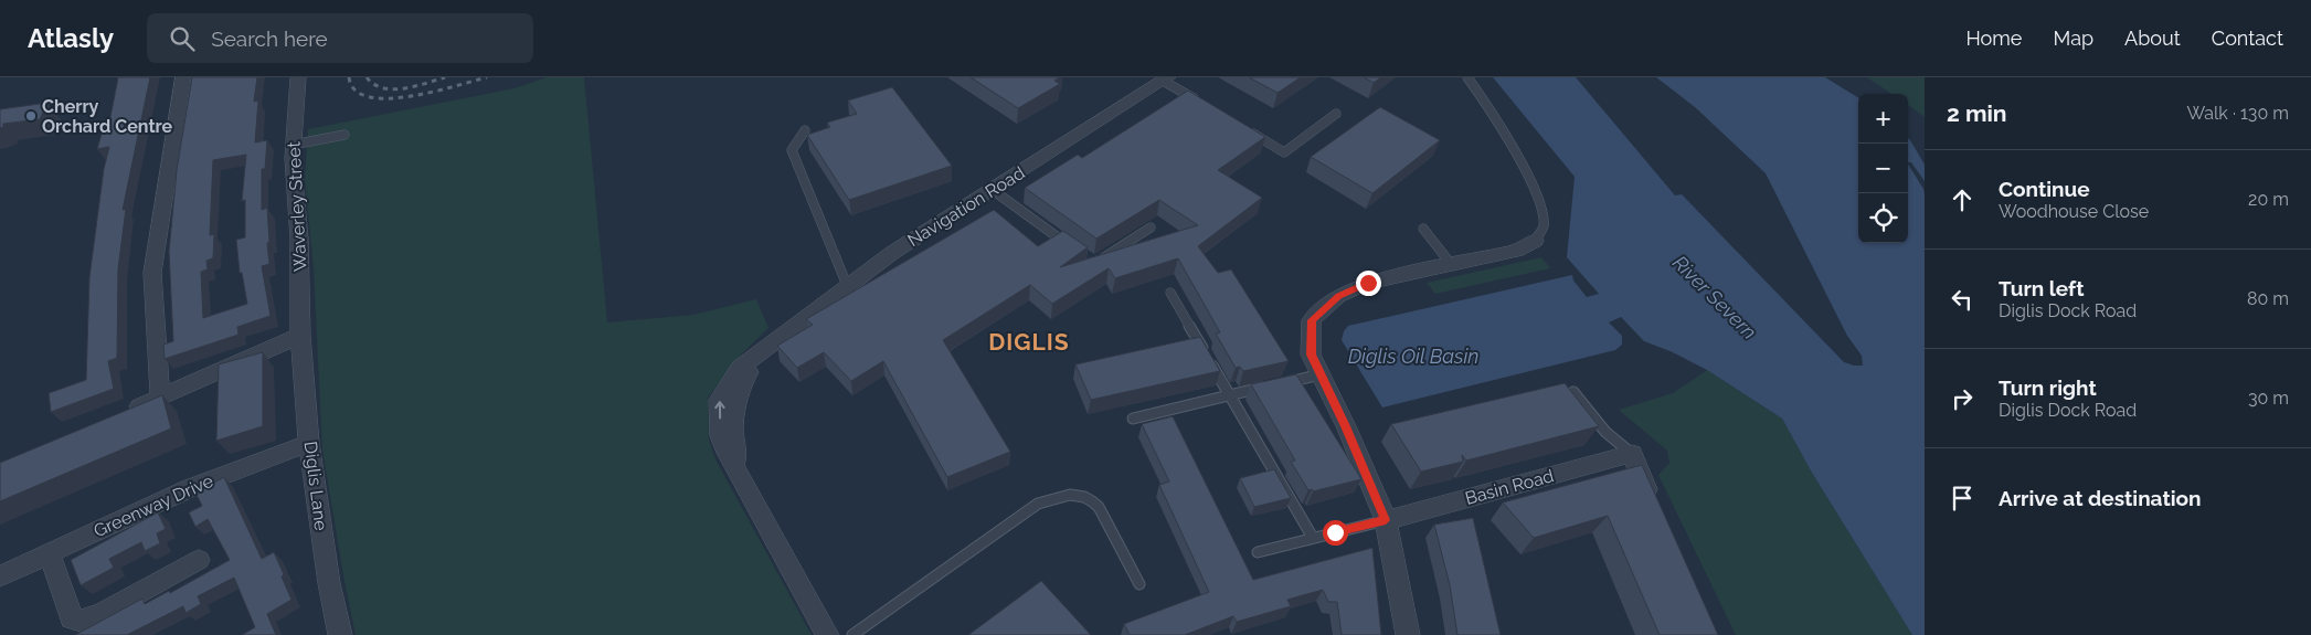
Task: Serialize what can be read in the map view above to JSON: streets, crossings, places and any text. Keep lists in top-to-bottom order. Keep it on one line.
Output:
{"streets":{"street":["Waverley Street","Navigation Road","Diglis Lane","Basin Road","Greenway Drive"]},"crossings":[["Waverley Street","Diglis Lane"],["Diglis Lane","Greenway Drive"]],"districts":["DIGLIS"],"water":["River Severn","Diglis Oil Basin"],"places":["Cherry Orchard Centre"],"page":{"header":"Atlasly","search":"Search here","nav":["Home","Map","About","Contact"],"heading":["2 min","Walk · 130 m"],"map_buttons":["+","−"],"list":[["Continue","Woodhouse Close","20 m"],["Turn left","Diglis Dock Road","80 m"],["Turn right","Diglis Dock Road","30 m"],"Arrive at destination"]}}
